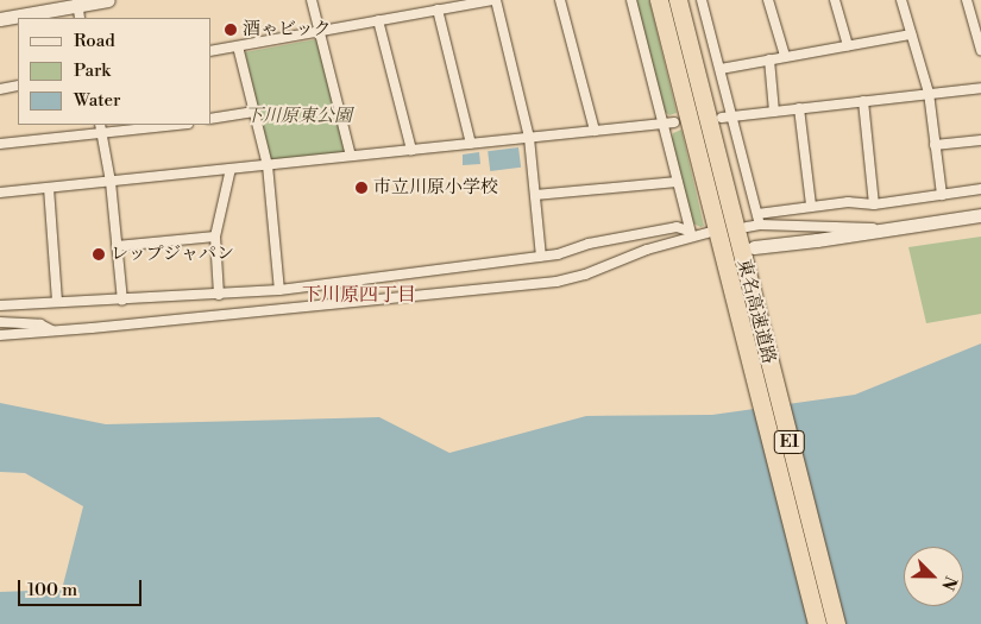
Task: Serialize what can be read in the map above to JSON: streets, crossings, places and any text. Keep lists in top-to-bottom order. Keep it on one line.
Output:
{"streets":{"highway":["東名高速道路","E1"]},"districts":["下川原四丁目"],"parks":["下川原東公園"],"places":["酒ゃビック","市立川原小学校","レップジャパン"],"legend":["Road","Park","Water"],"scale_bar":"100 m","north":"bottom right"}
